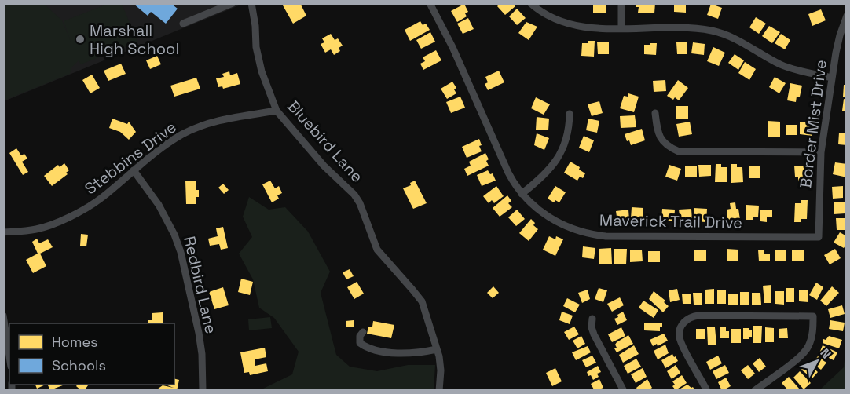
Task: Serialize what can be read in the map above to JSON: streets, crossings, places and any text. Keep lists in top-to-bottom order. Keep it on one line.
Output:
{"streets":{"street":["Border Mist Drive","Bluebird Lane","Stebbins Drive","Maverick Trail Drive","Redbird Lane"]},"crossings":[["Border Mist Drive","Maverick Trail Drive"],["Bluebird Lane","Stebbins Drive"],["Stebbins Drive","Redbird Lane"]],"places":["Marshall High School"],"legend":["Homes","Schools"],"north":"top right"}
